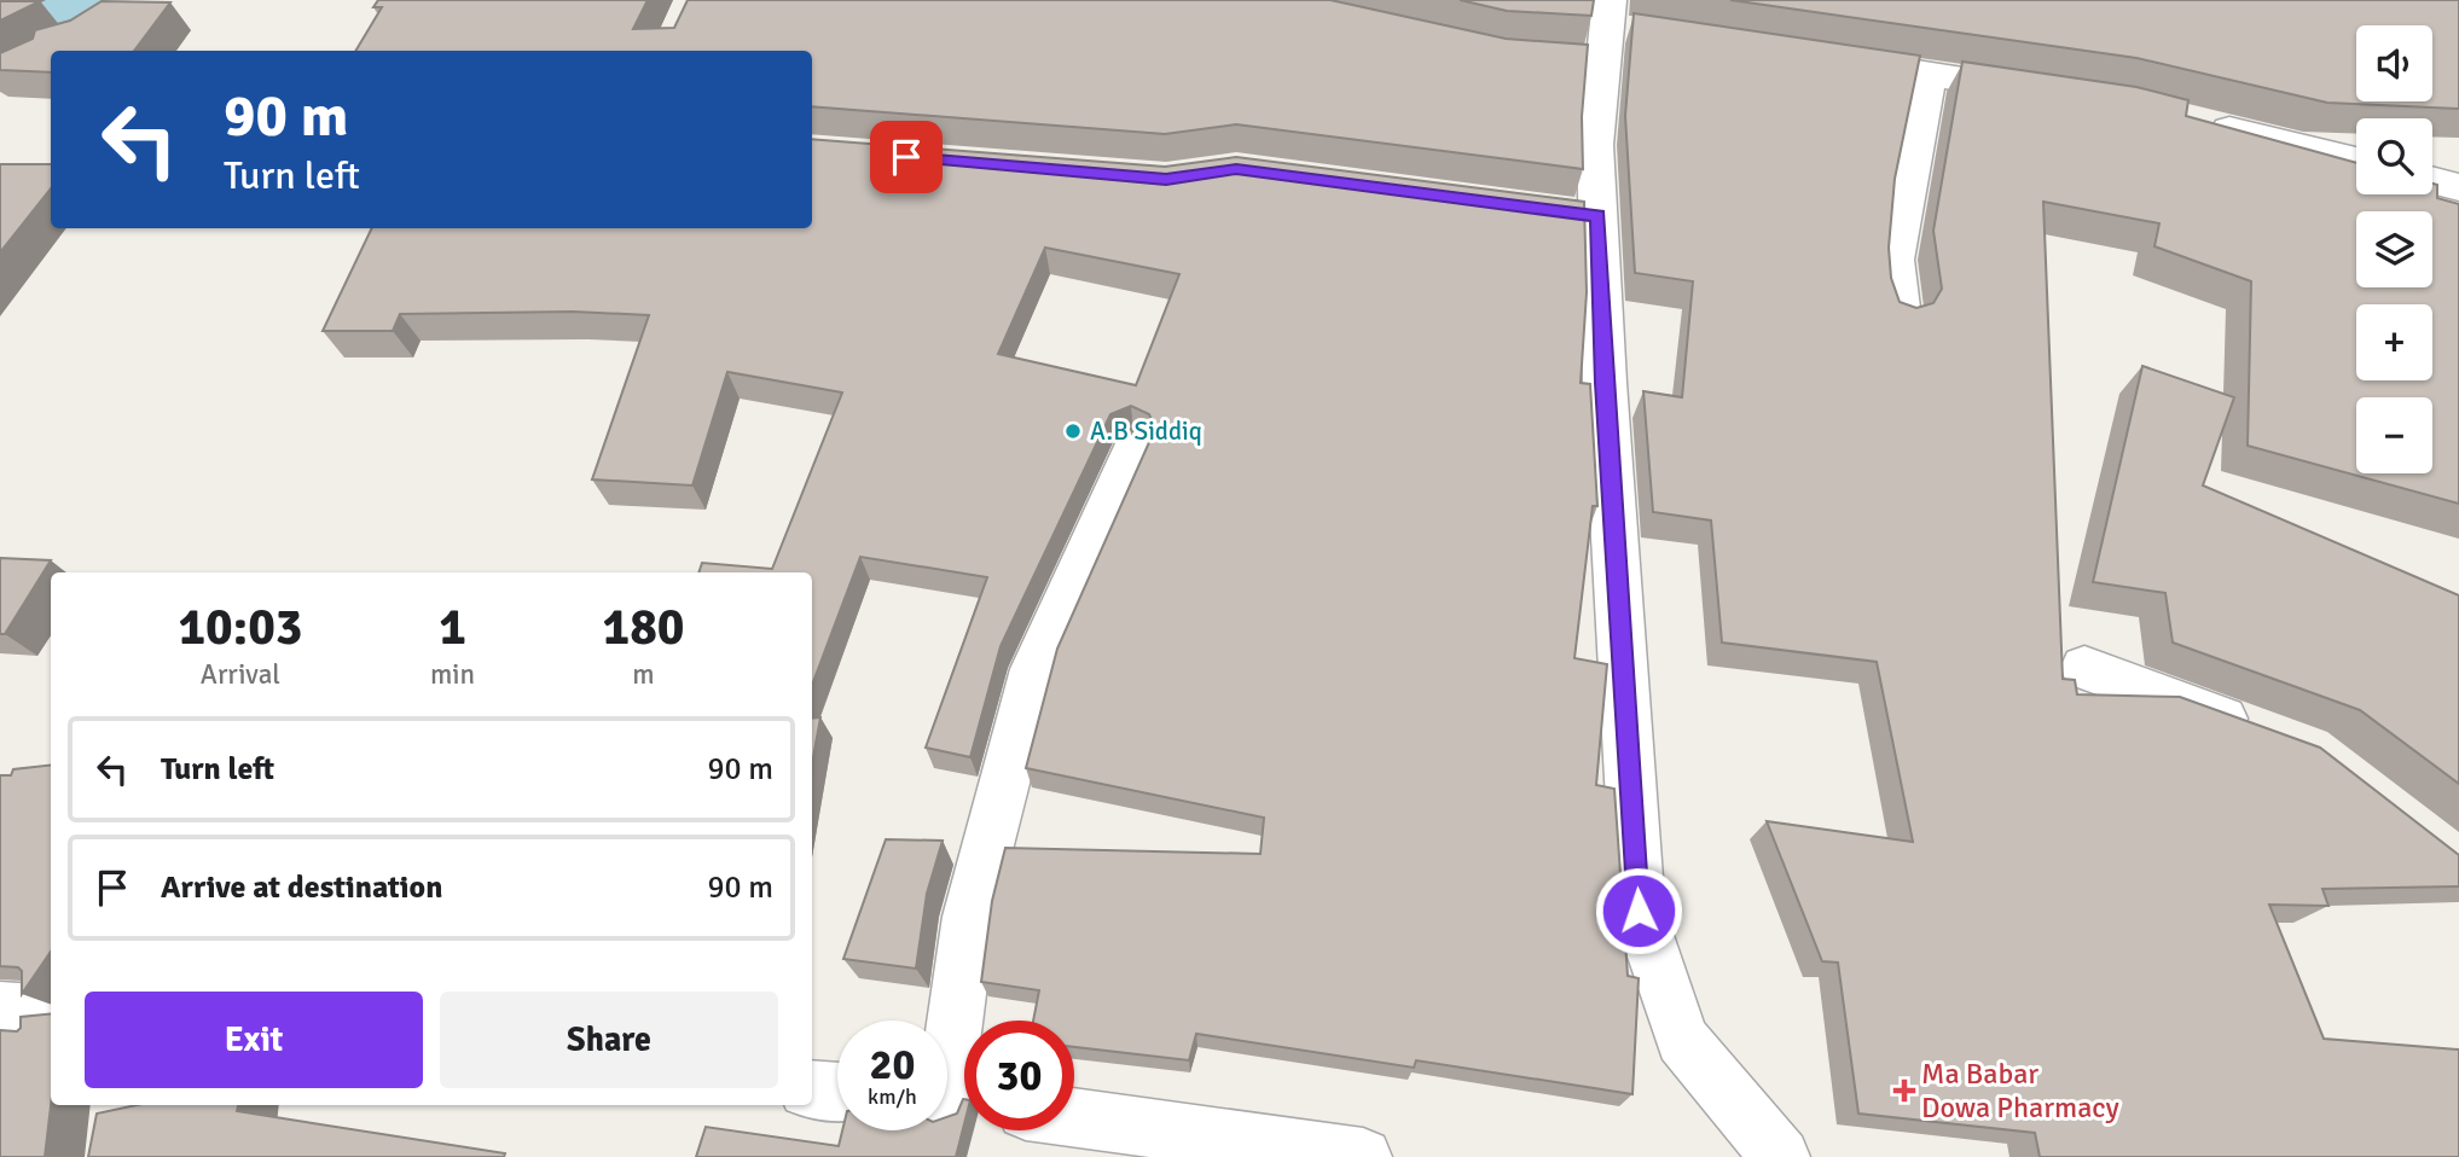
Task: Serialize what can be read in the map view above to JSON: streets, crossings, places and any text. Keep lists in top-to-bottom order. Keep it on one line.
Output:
{"places":{"other":["A.B Siddiq"],"health":["Ma Babar Dowa Pharmacy"]},"page":{"map_buttons":["+","−"],"turn":["90 m","Turn left"],"eta":["10:03","Arrival","1","min","180","m"],"list":[{"name":"Turn left","value":"90 m"},{"name":"Arrive at destination","value":"90 m"}],"buttons":["Exit","Share"],"speed":"20 km/h","limit":"30"}}
